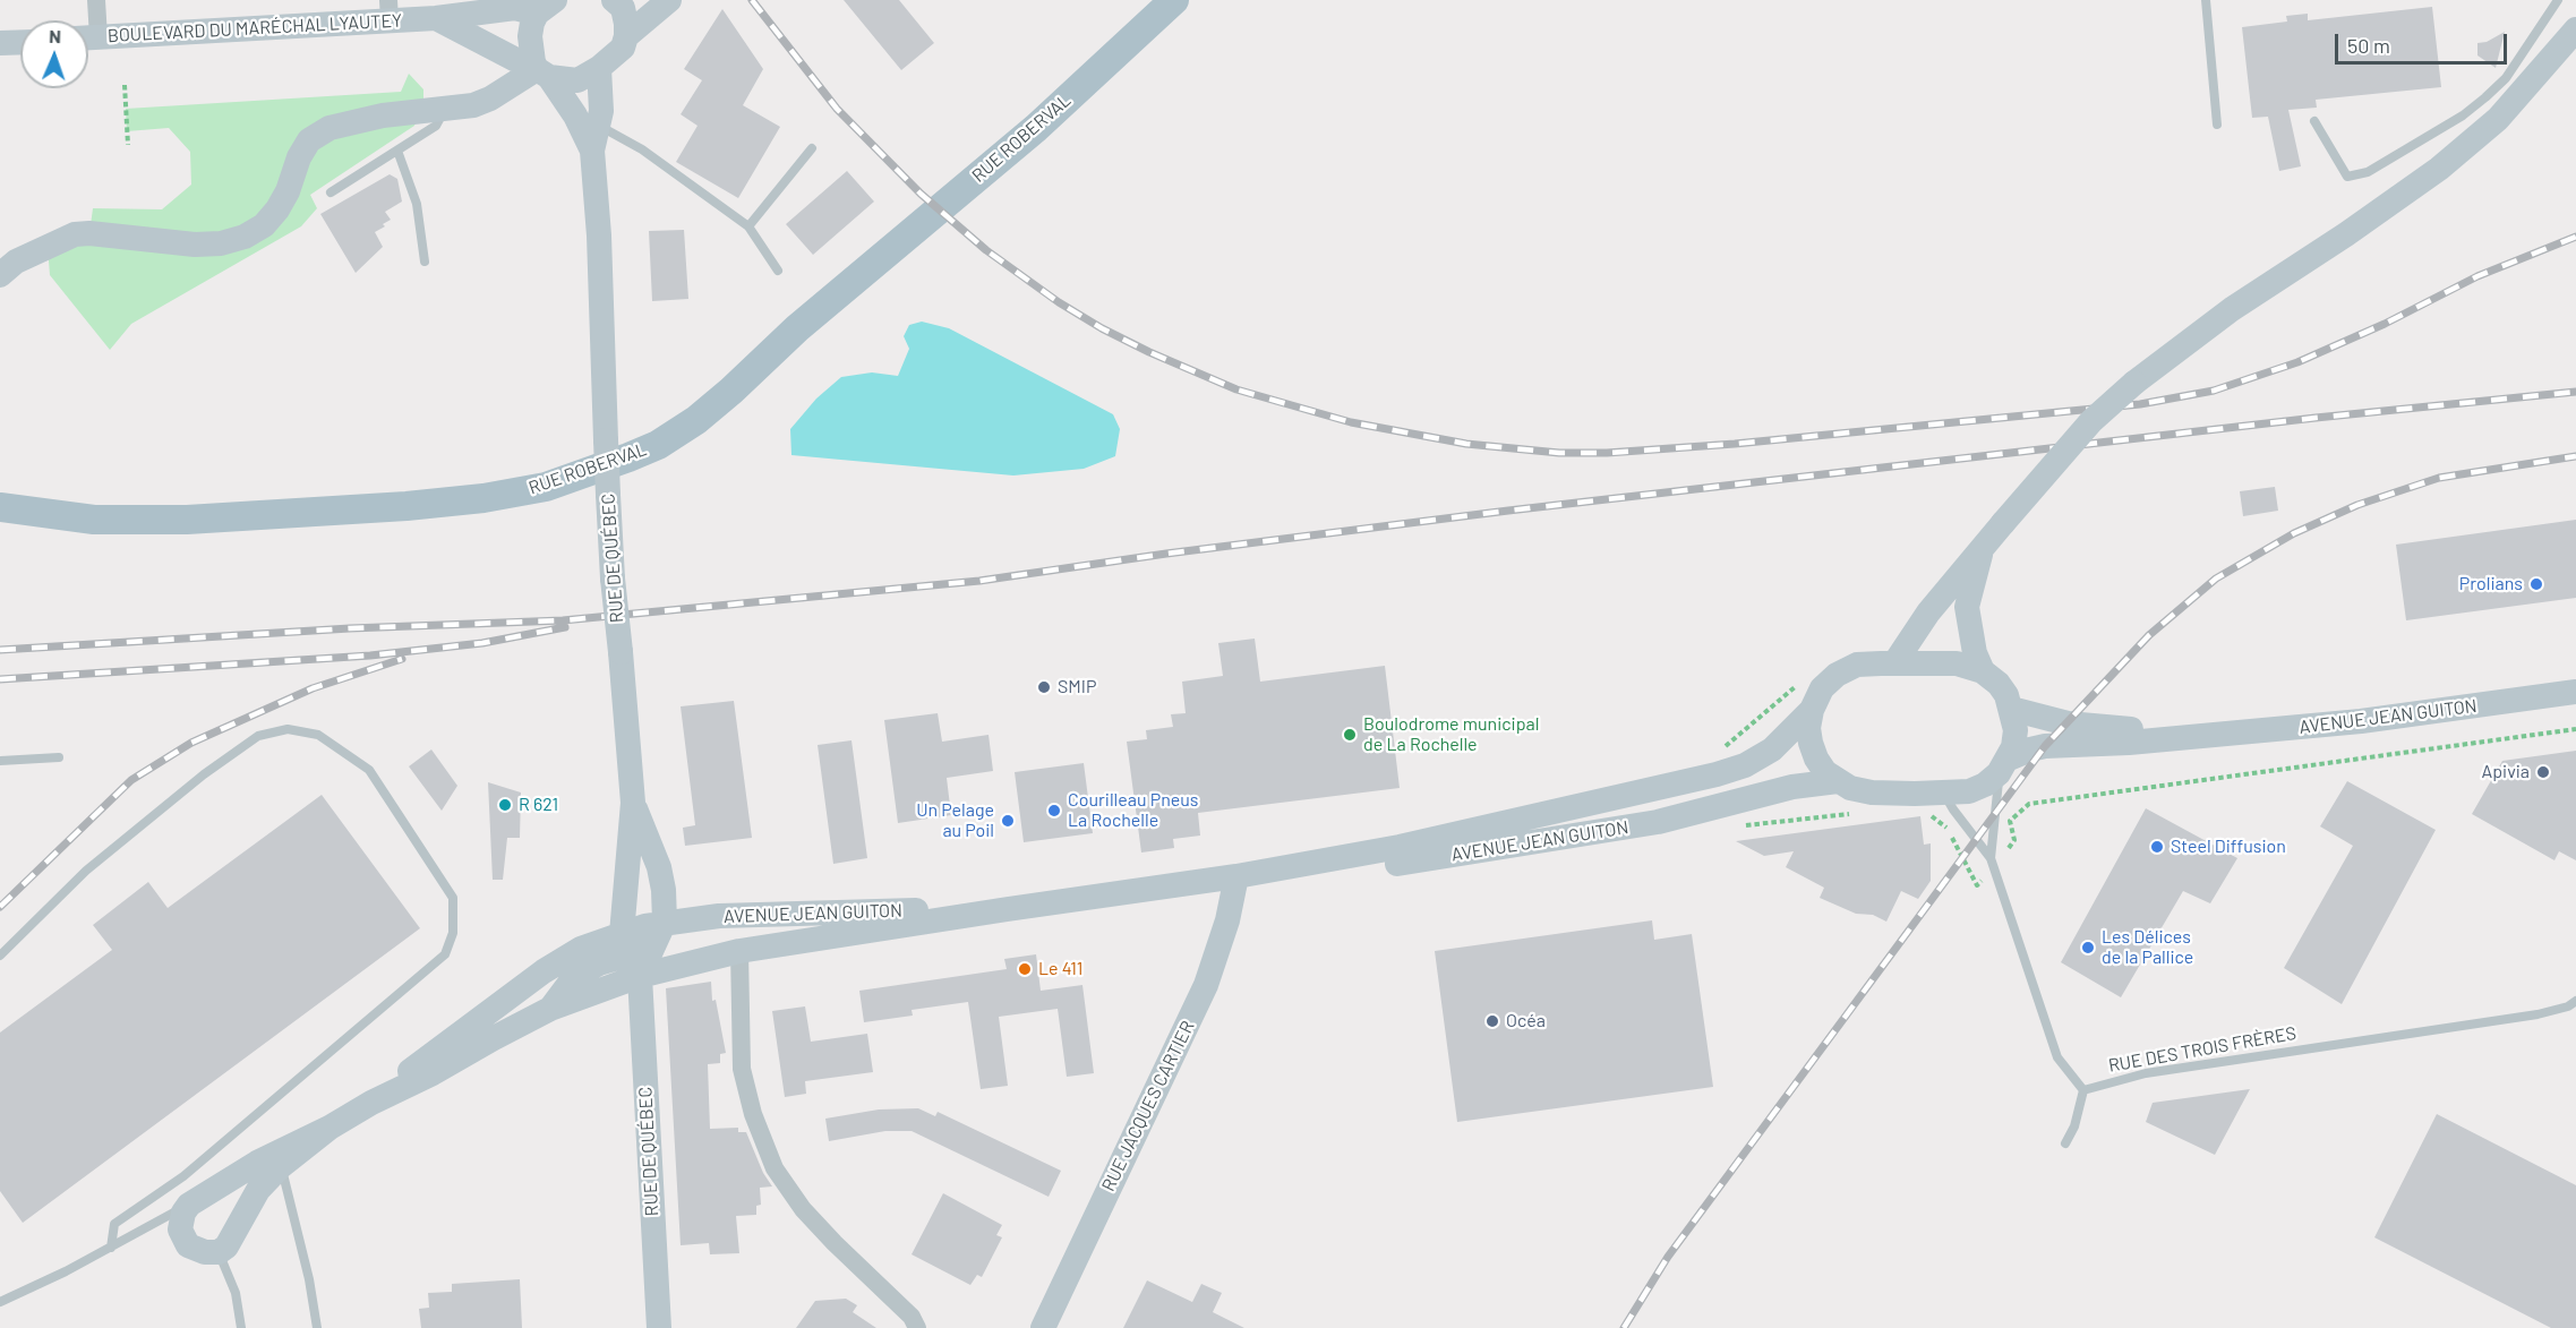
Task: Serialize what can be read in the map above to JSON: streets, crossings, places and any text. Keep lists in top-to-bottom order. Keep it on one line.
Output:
{"streets":{"main road":["RUE ROBERVAL"],"street":["BOULEVARD DU MARÉCHAL LYAUTEY","RUE DE QUÉBEC","AVENUE JEAN GUITON","RUE JACQUES CARTIER"],"lane":["RUE DES TROIS FRÈRES"]},"crossings":[["RUE DE QUÉBEC","AVENUE JEAN GUITON"],["AVENUE JEAN GUITON","RUE JACQUES CARTIER"]],"places":["Prolians","SMIP","Boulodrome municipal de La Rochelle","Apivia","R 621","Courilleau Pneus La Rochelle","Un Pelage au Poil","Steel Diffusion","Les Délices de la Pallice","Le 411","Océa"],"scale_bar":"50 m","north":"top"}
